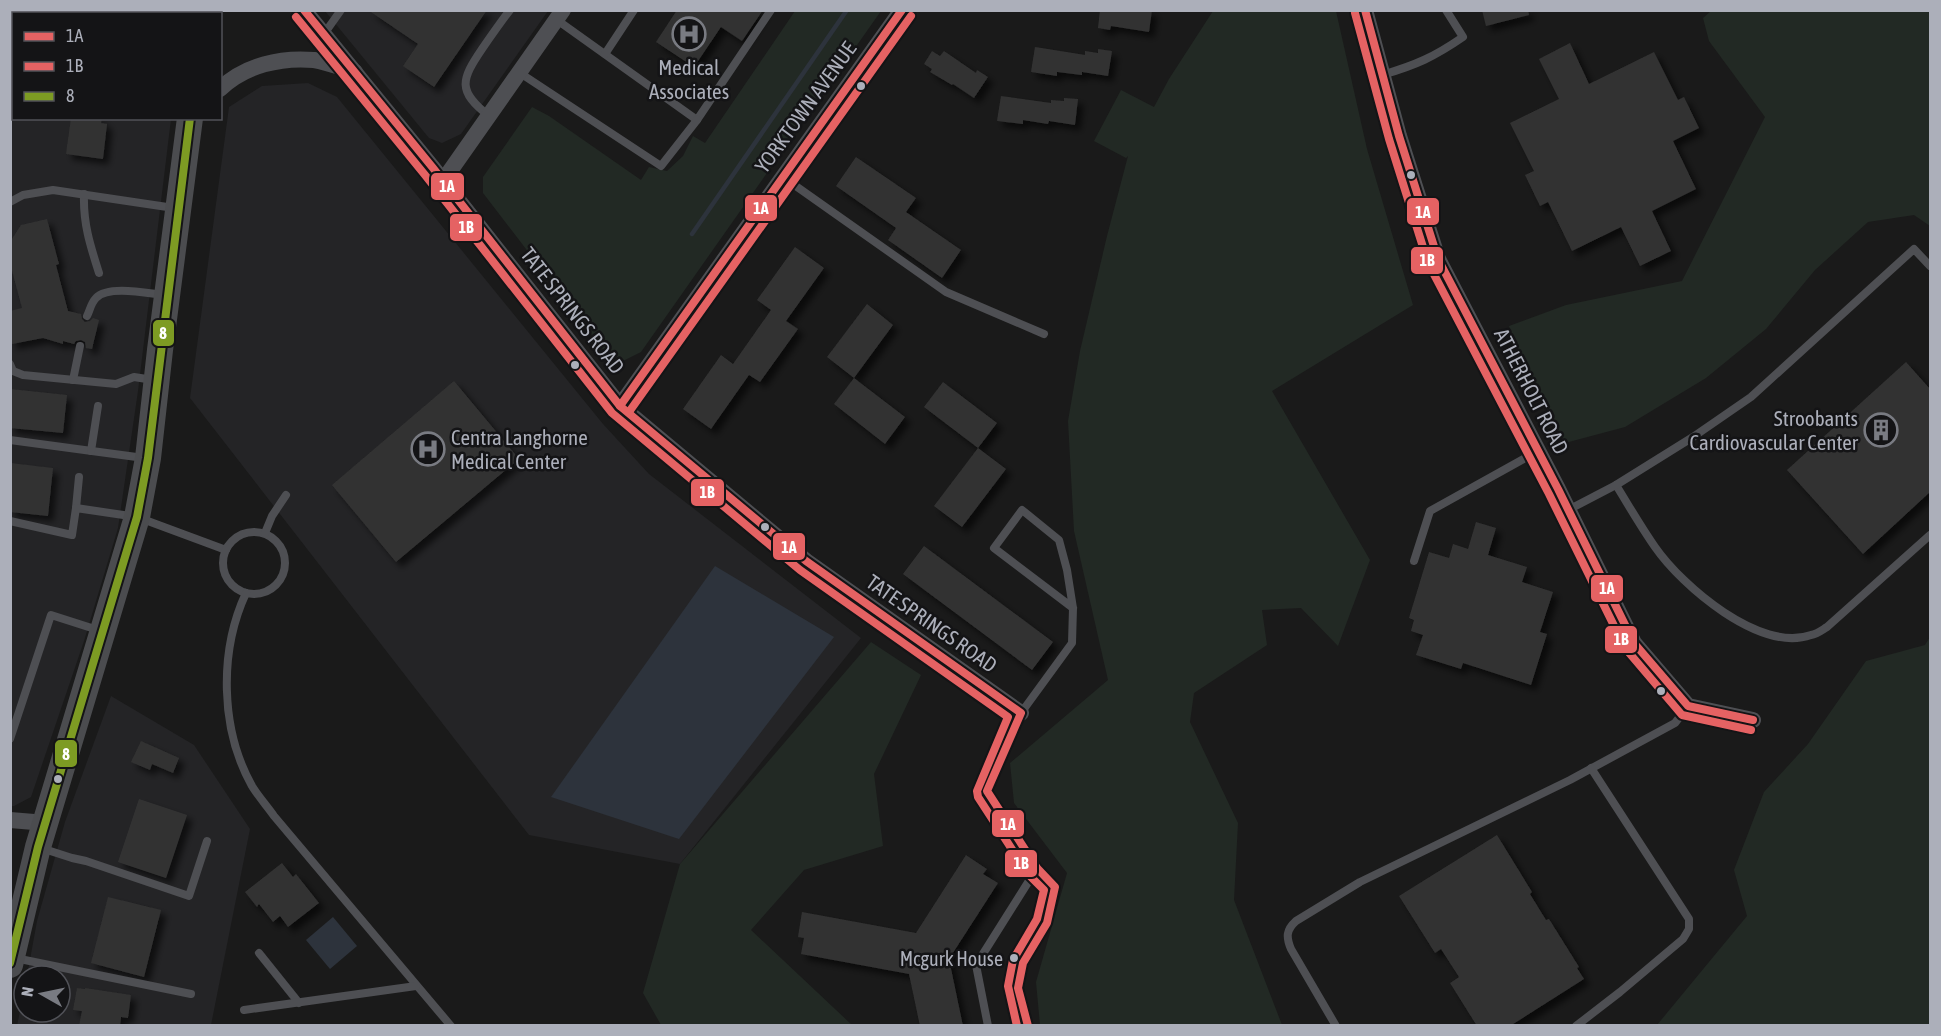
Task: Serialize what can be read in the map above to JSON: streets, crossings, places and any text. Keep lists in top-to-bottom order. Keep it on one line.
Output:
{"streets":{"street":["YORKTOWN AVENUE","TATE SPRINGS ROAD","ATHERHOLT ROAD"]},"crossings":[["YORKTOWN AVENUE","TATE SPRINGS ROAD"]],"places":{"hospital":["Medical Associates","Centra Langhorne Medical Center"],"building":["Stroobants Cardiovascular Center"],"other":["Mcgurk House"]},"lines":["transit line 1A","transit line 1B","transit line 8"],"legend":["1A","1B","8"],"north":"left"}
